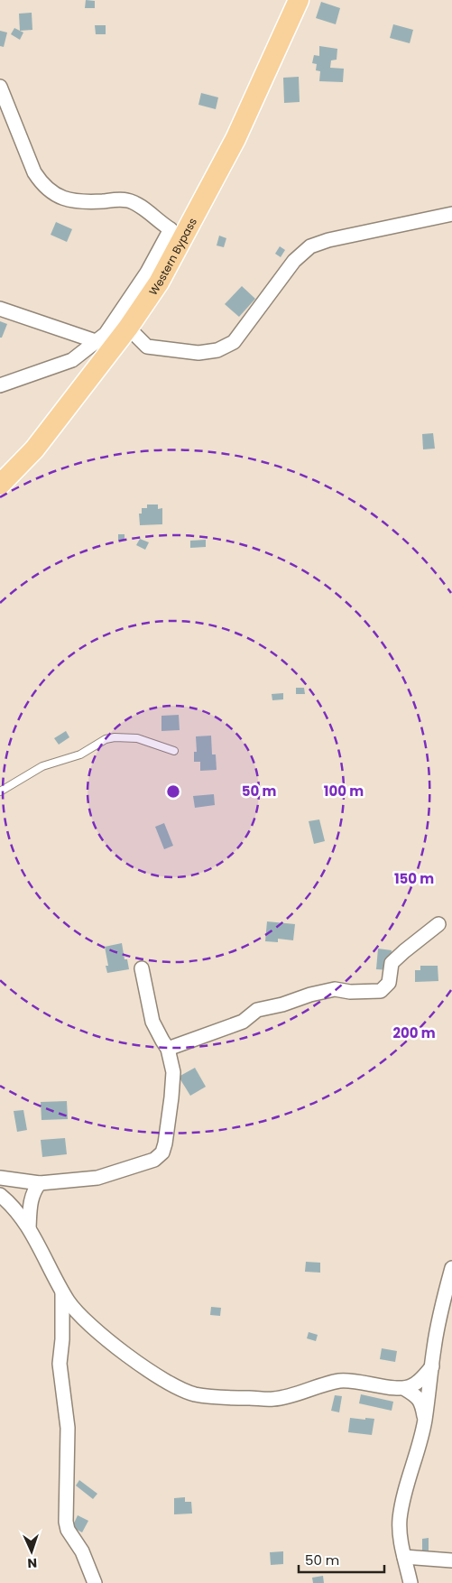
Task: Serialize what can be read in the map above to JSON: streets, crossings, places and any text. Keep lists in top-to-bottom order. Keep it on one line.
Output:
{"streets":{"main road":["Western Bypass"]},"scale_bar":"50 m","north":"bottom","rings":["50 m","100 m","150 m","200 m"]}
